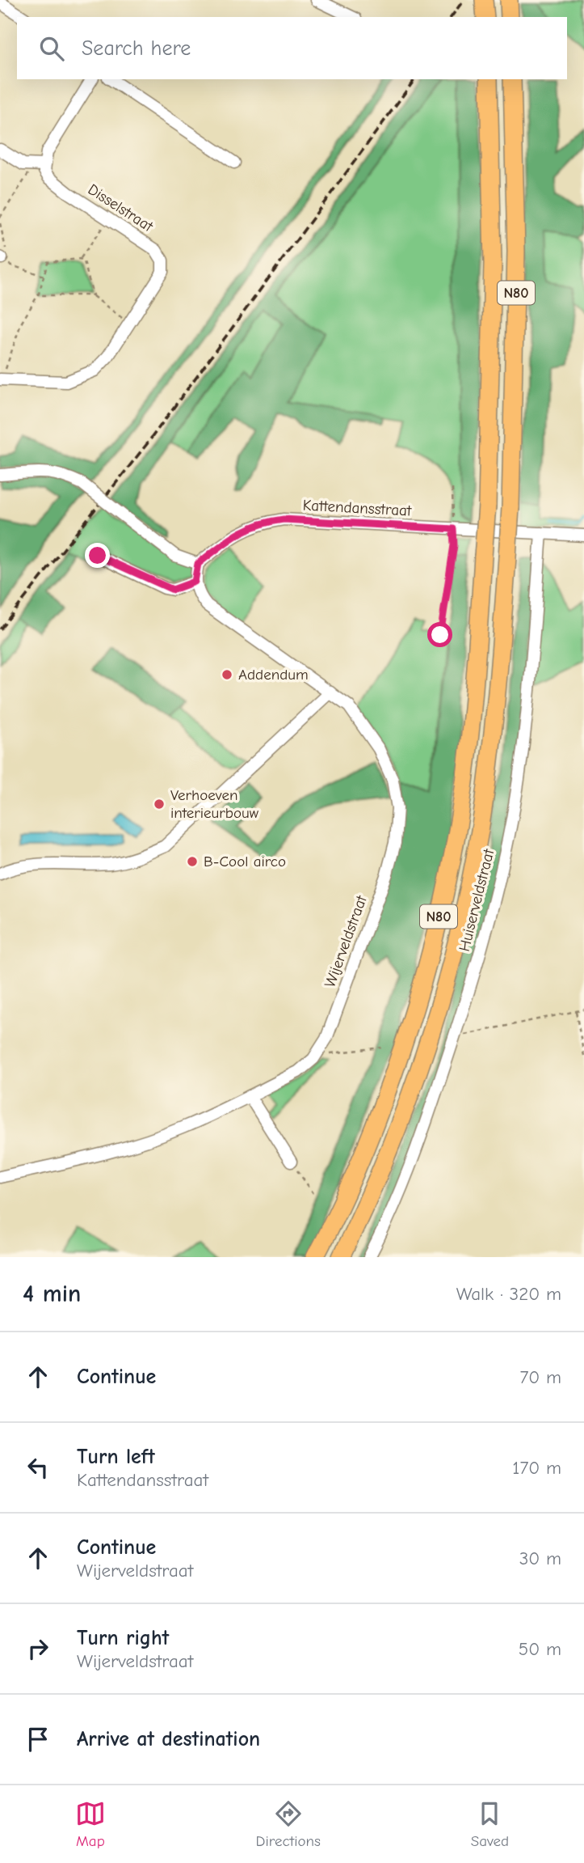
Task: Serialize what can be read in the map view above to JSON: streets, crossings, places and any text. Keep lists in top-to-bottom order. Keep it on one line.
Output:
{"streets":{"highway":["N80"],"street":["Disselstraat","Kattendansstraat","Huiserveldstraat","Wijerveldstraat"]},"crossings":[["Kattendansstraat","Huiserveldstraat"]],"places":["Addendum","Verhoeven interieurbouw","B-Cool airco"],"page":{"search":"Search here","heading":["4 min","Walk · 320 m"],"list":[["Continue","70 m"],["Turn left","Kattendansstraat","170 m"],["Continue","Wijerveldstraat","30 m"],["Turn right","Wijerveldstraat","50 m"],"Arrive at destination"],"nav":["Map","Directions","Saved"]}}
